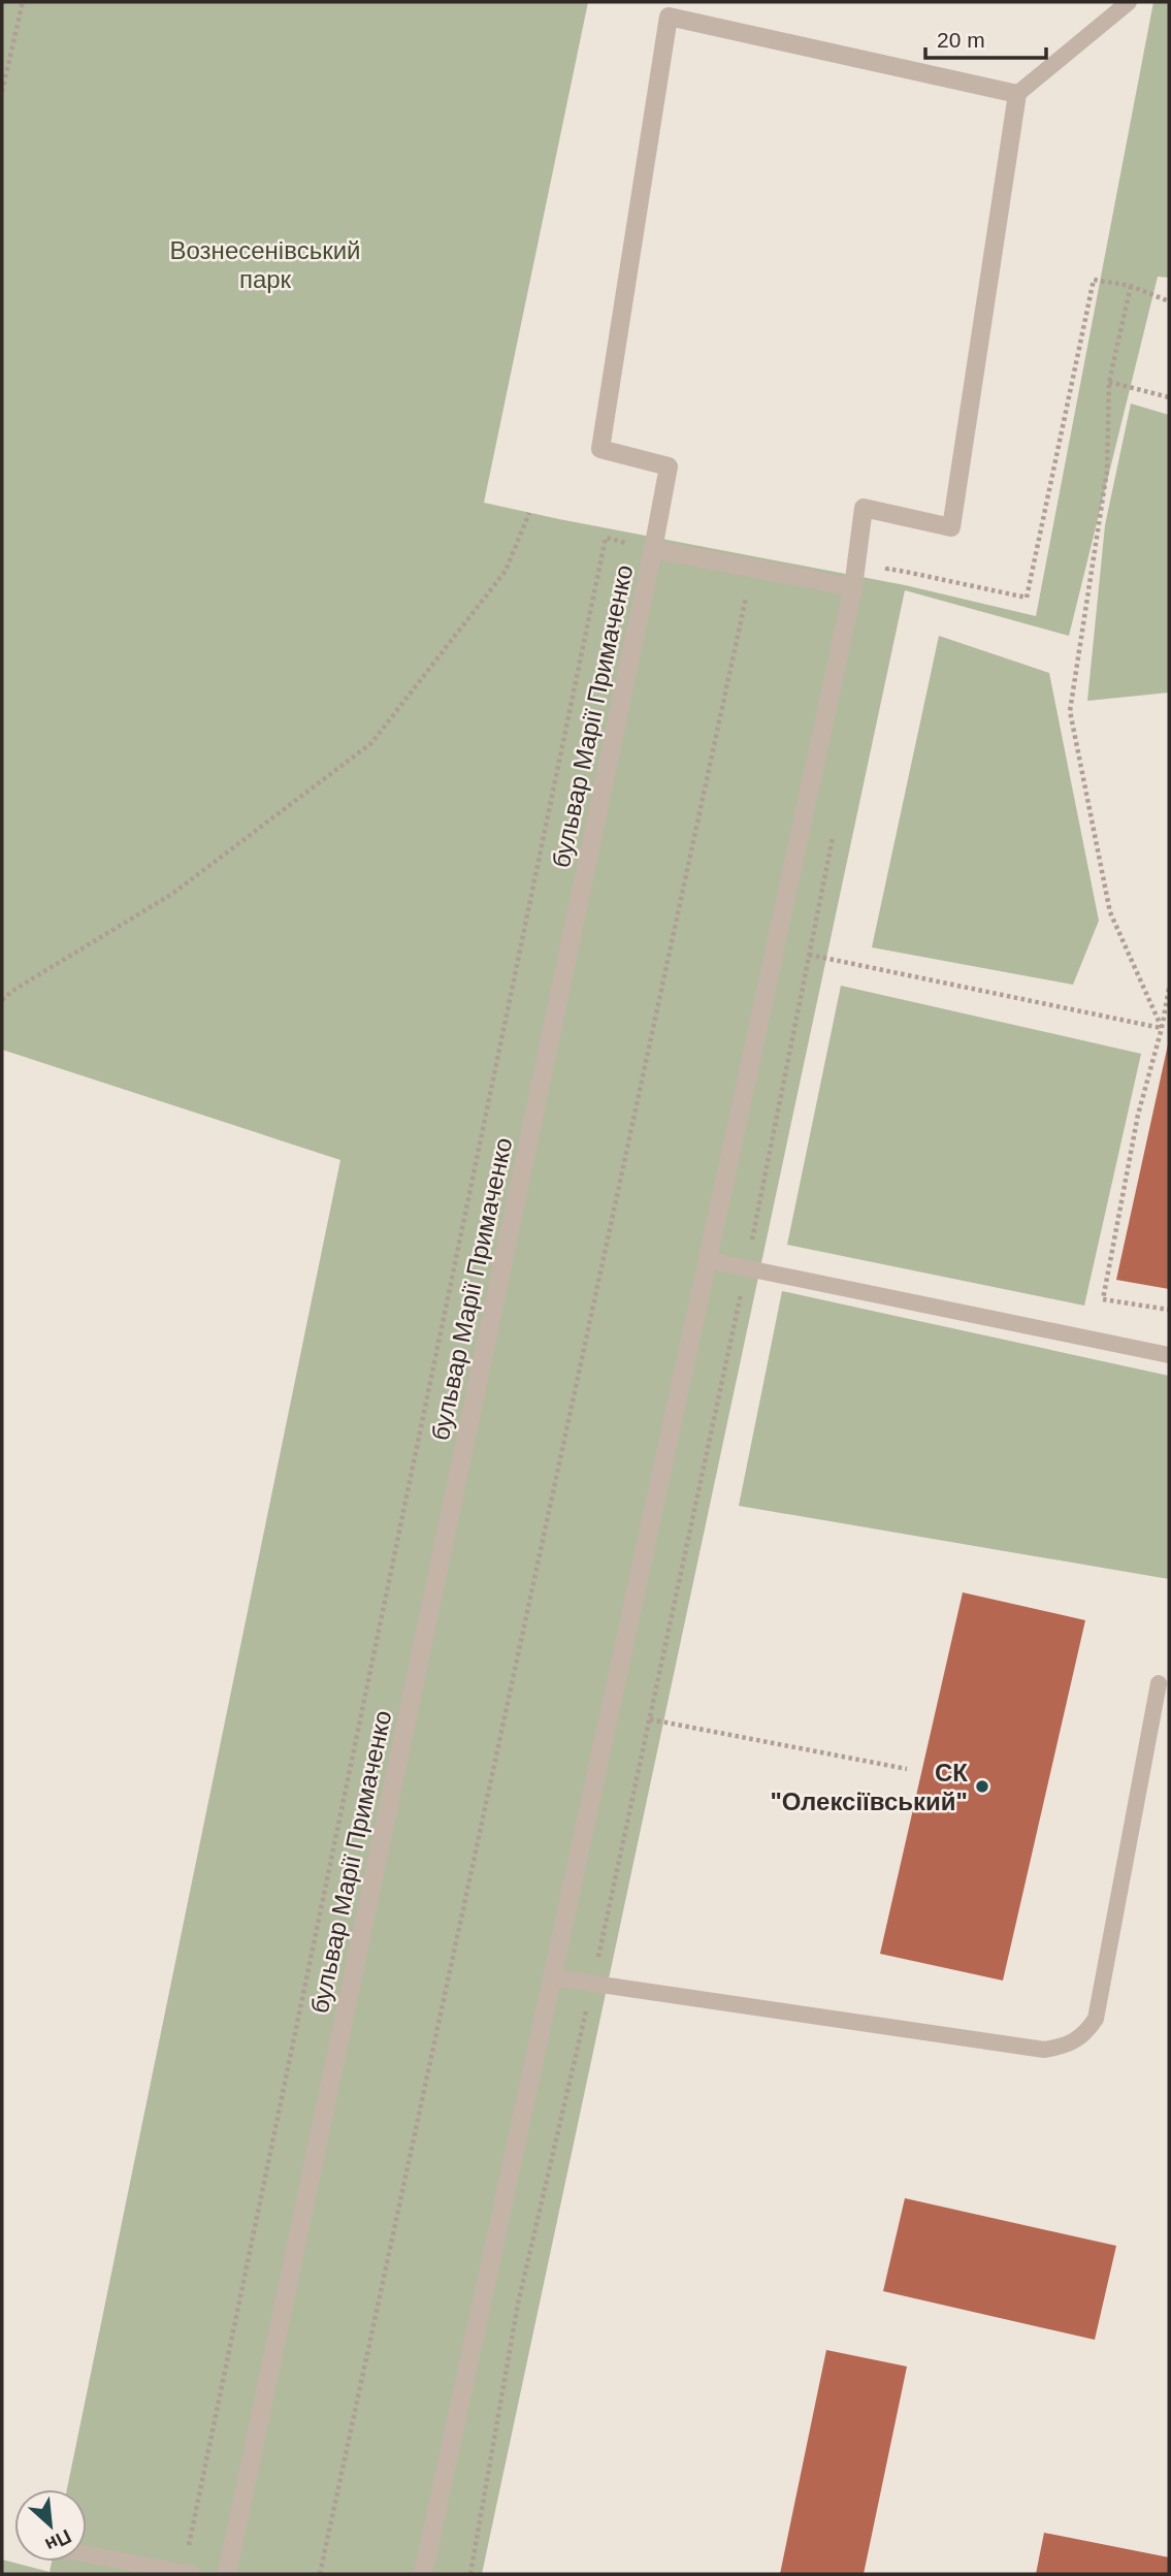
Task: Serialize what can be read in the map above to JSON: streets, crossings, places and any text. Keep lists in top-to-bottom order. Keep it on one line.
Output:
{"streets":{"street":["бульвар Марії Примаченко"]},"parks":["Вознесенівський парк"],"places":["СК \"Олексіївський\""],"scale_bar":"20 m","north":"bottom right"}
